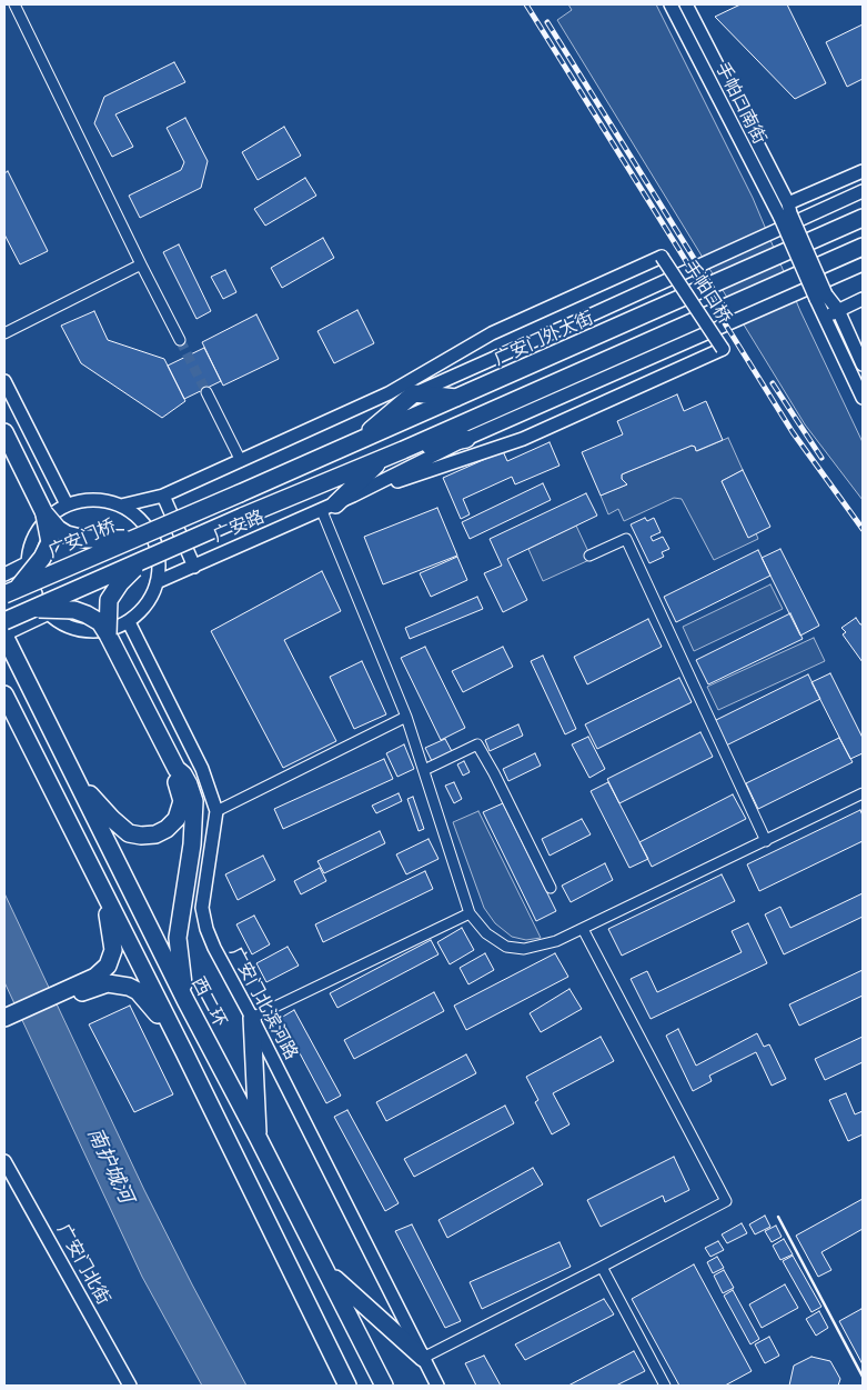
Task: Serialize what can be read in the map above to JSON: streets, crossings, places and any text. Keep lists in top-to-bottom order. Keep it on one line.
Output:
{"streets":{"highway":["广安门外大街","广安门桥","西二环"],"street":["手帕口南街","手帕口桥","广安路","广安门北滨河路","广安门北街"]},"crossings":[["广安门外大街","广安门桥"],["广安路","广安门桥"],["广安路","广安门北滨河路"],["广安门桥","广安门北滨河路"]],"water":["南护城河"]}
